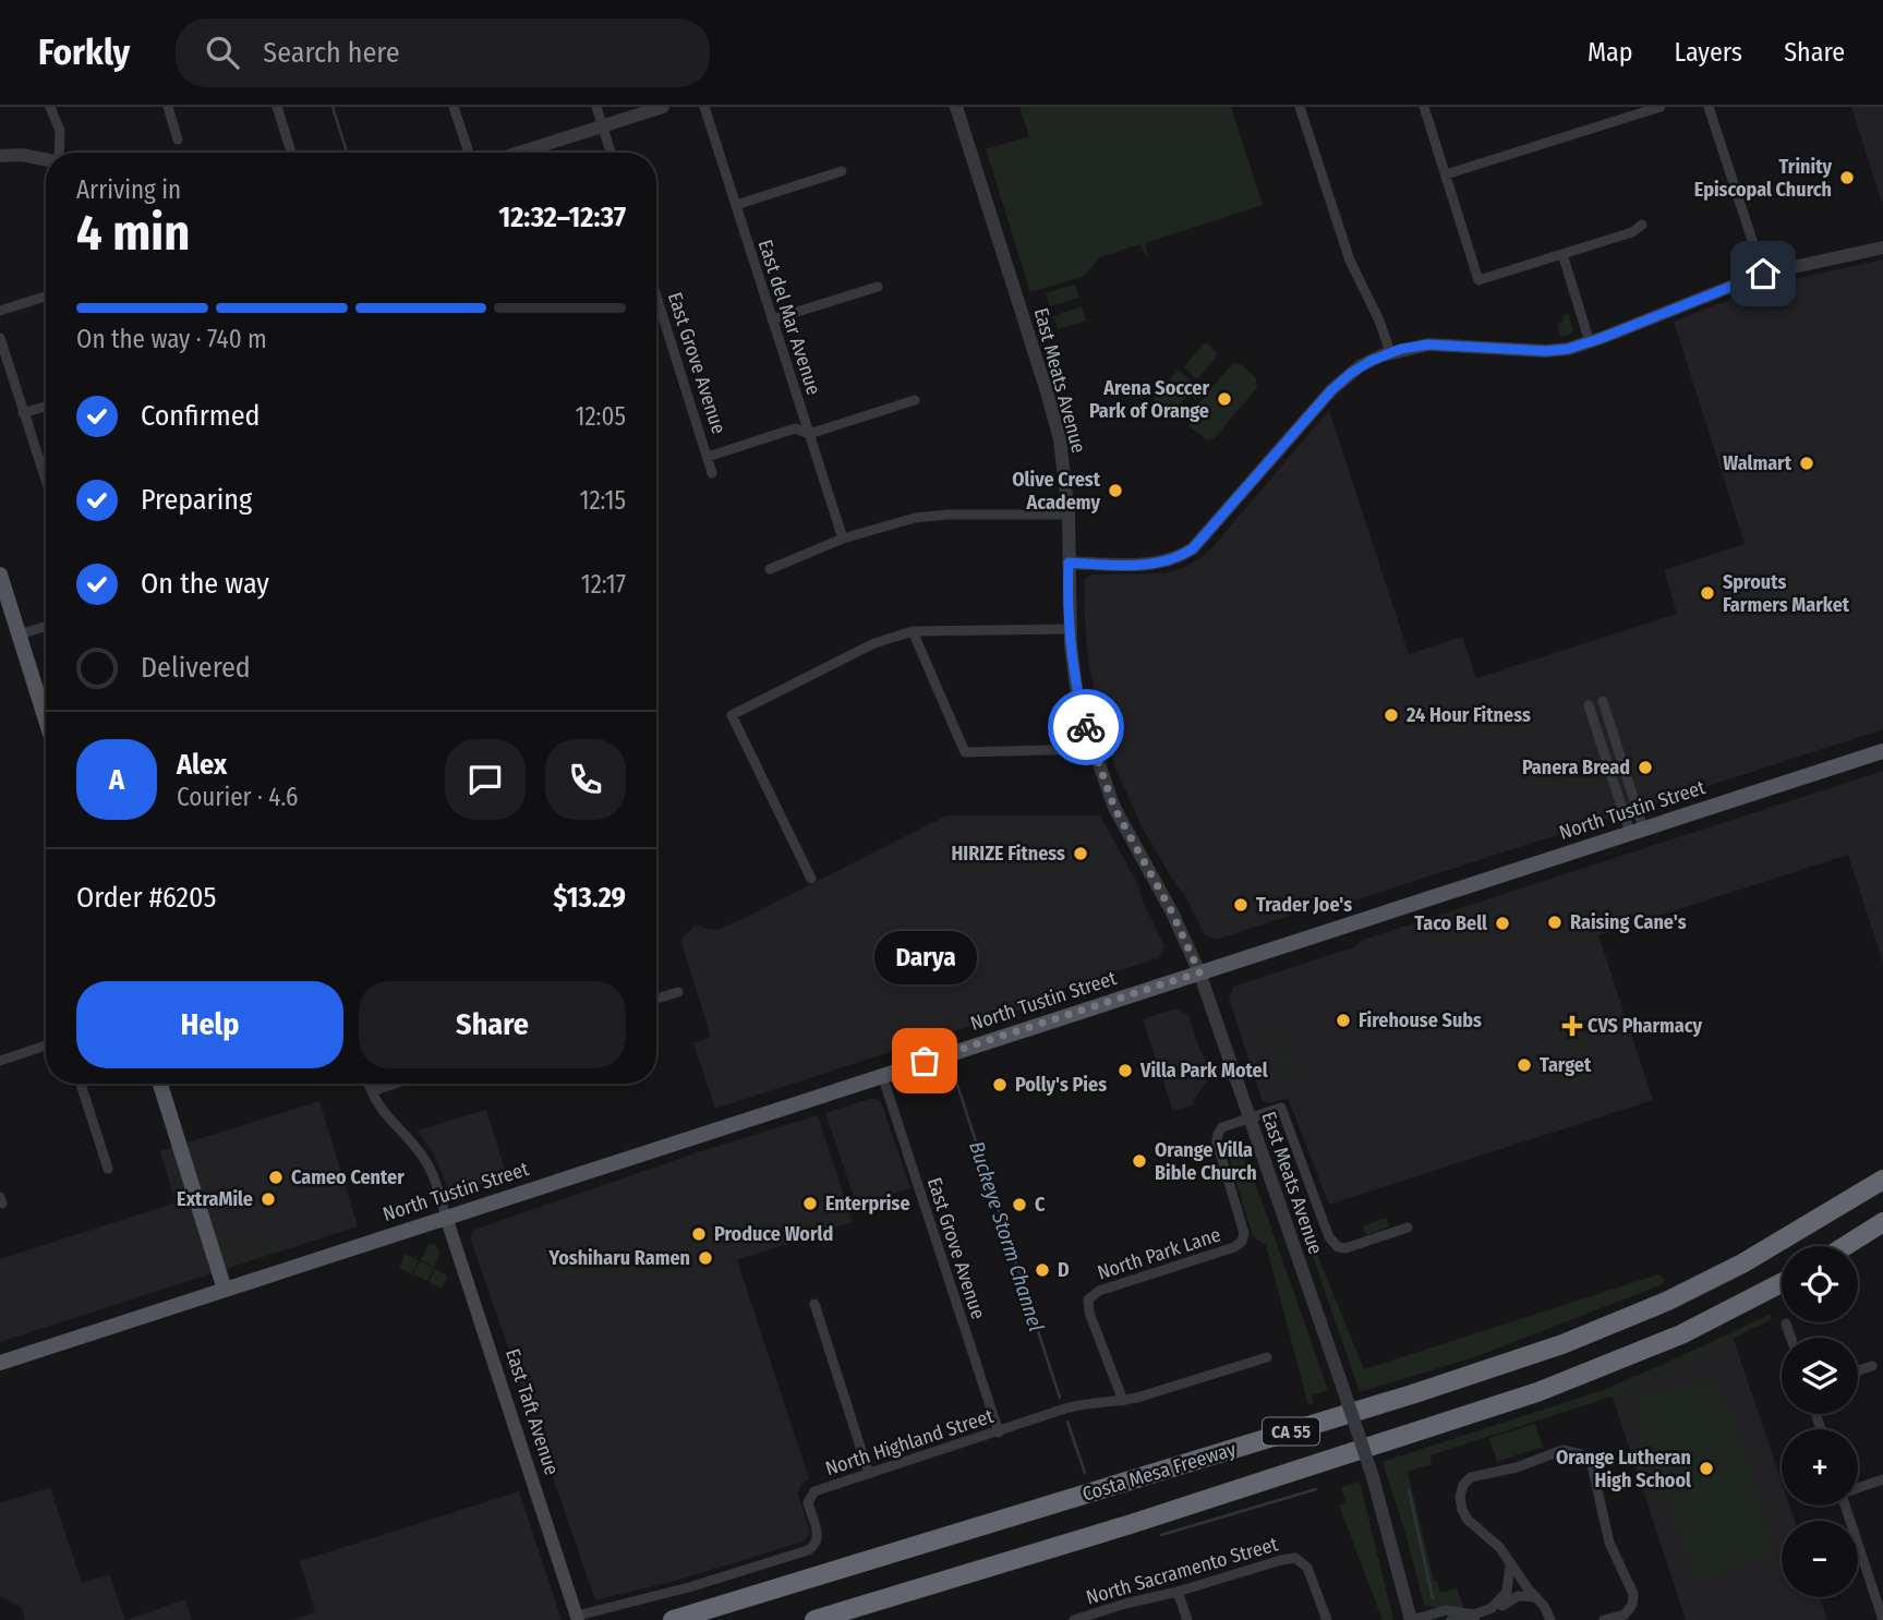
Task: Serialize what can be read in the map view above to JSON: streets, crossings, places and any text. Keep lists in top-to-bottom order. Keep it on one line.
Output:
{"streets":{"highway":["CA 55","Costa Mesa Freeway"],"main road":["North Tustin Street","East Taft Avenue"],"street":["East del Mar Avenue","East Grove Avenue","East Meats Avenue","North Park Lane","North Highland Street","North Sacramento Street"]},"crossings":[["East Grove Avenue","North Tustin Street"],["East Grove Avenue","North Highland Street"],["East Meats Avenue","North Tustin Street"],["East Meats Avenue","North Park Lane"],["North Tustin Street","East Taft Avenue"],["North Park Lane","North Highland Street"],["East Taft Avenue","North Highland Street"]],"water":["Buckeye Storm Channel"],"places":{"other":["Trinity Episcopal Church","Arena Soccer Park of Orange","Walmart","Olive Crest Academy","Sprouts Farmers Market","24 Hour Fitness","Panera Bread","HIRIZE Fitness","Trader Joe's","Raising Cane's","Taco Bell","Firehouse Subs","Darya","Target","Villa Park Motel","Polly's Pies","Orange Villa Bible Church","Cameo Center","ExtraMile","Enterprise","C","Produce World","Yoshiharu Ramen","D","Orange Lutheran High School"],"health":["CVS Pharmacy"]},"page":{"header":"Forkly","search":"Search here","nav":["Map","Layers","Share"],"heading":["4 min","Arriving in","12:32–12:37"],"panel":["Alex","Courier · 4.6","Order #6205","$13.29"],"bar":"On the way · 740 m","list":[["Confirmed","12:05"],["Preparing","12:15"],["On the way","12:17"],"Delivered"],"round":"A","bubble":"Darya","buttons":["Help","Share"],"map_buttons":["+","−"]}}
